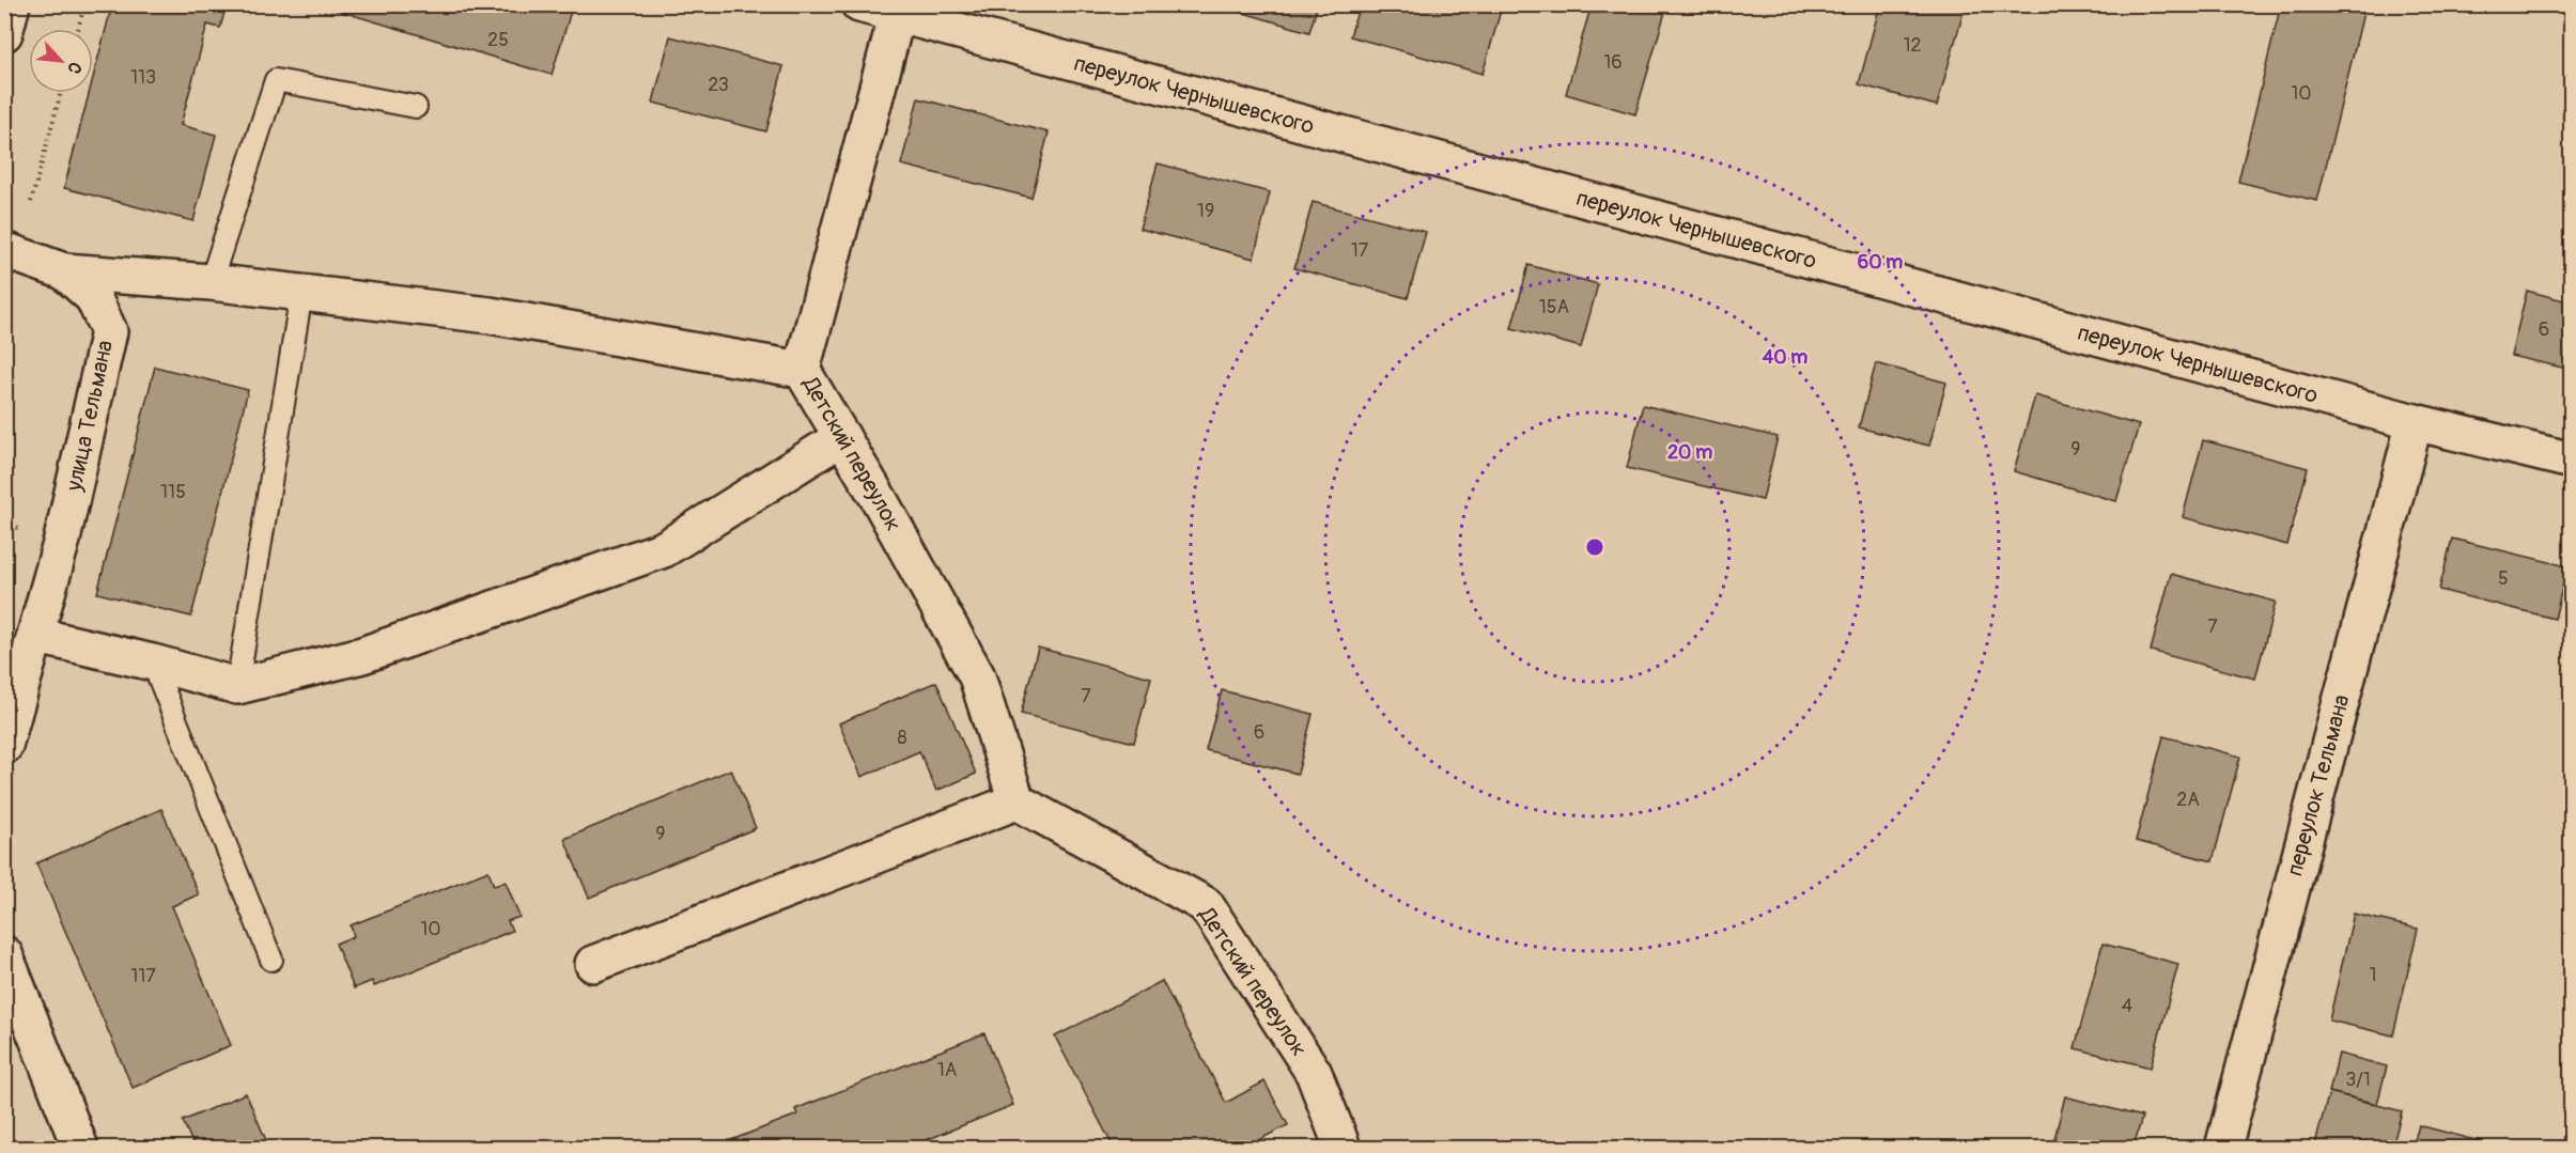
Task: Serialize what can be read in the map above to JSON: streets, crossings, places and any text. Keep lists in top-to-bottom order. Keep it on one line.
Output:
{"streets":{"street":["переулок Чернышевского","улица Тельмана","Детский переулок","переулок Тельмана"]},"crossings":[["переулок Чернышевского","Детский переулок"],["переулок Чернышевского","переулок Тельмана"]],"house_numbers":["25","12","16","113","23","10","19","17","15А","6","9","115","5","7","7","6","8","2А","9","10","1","117","4","1А","3/1"],"north":"bottom right","rings":["60 m","40 m","20 m"]}
